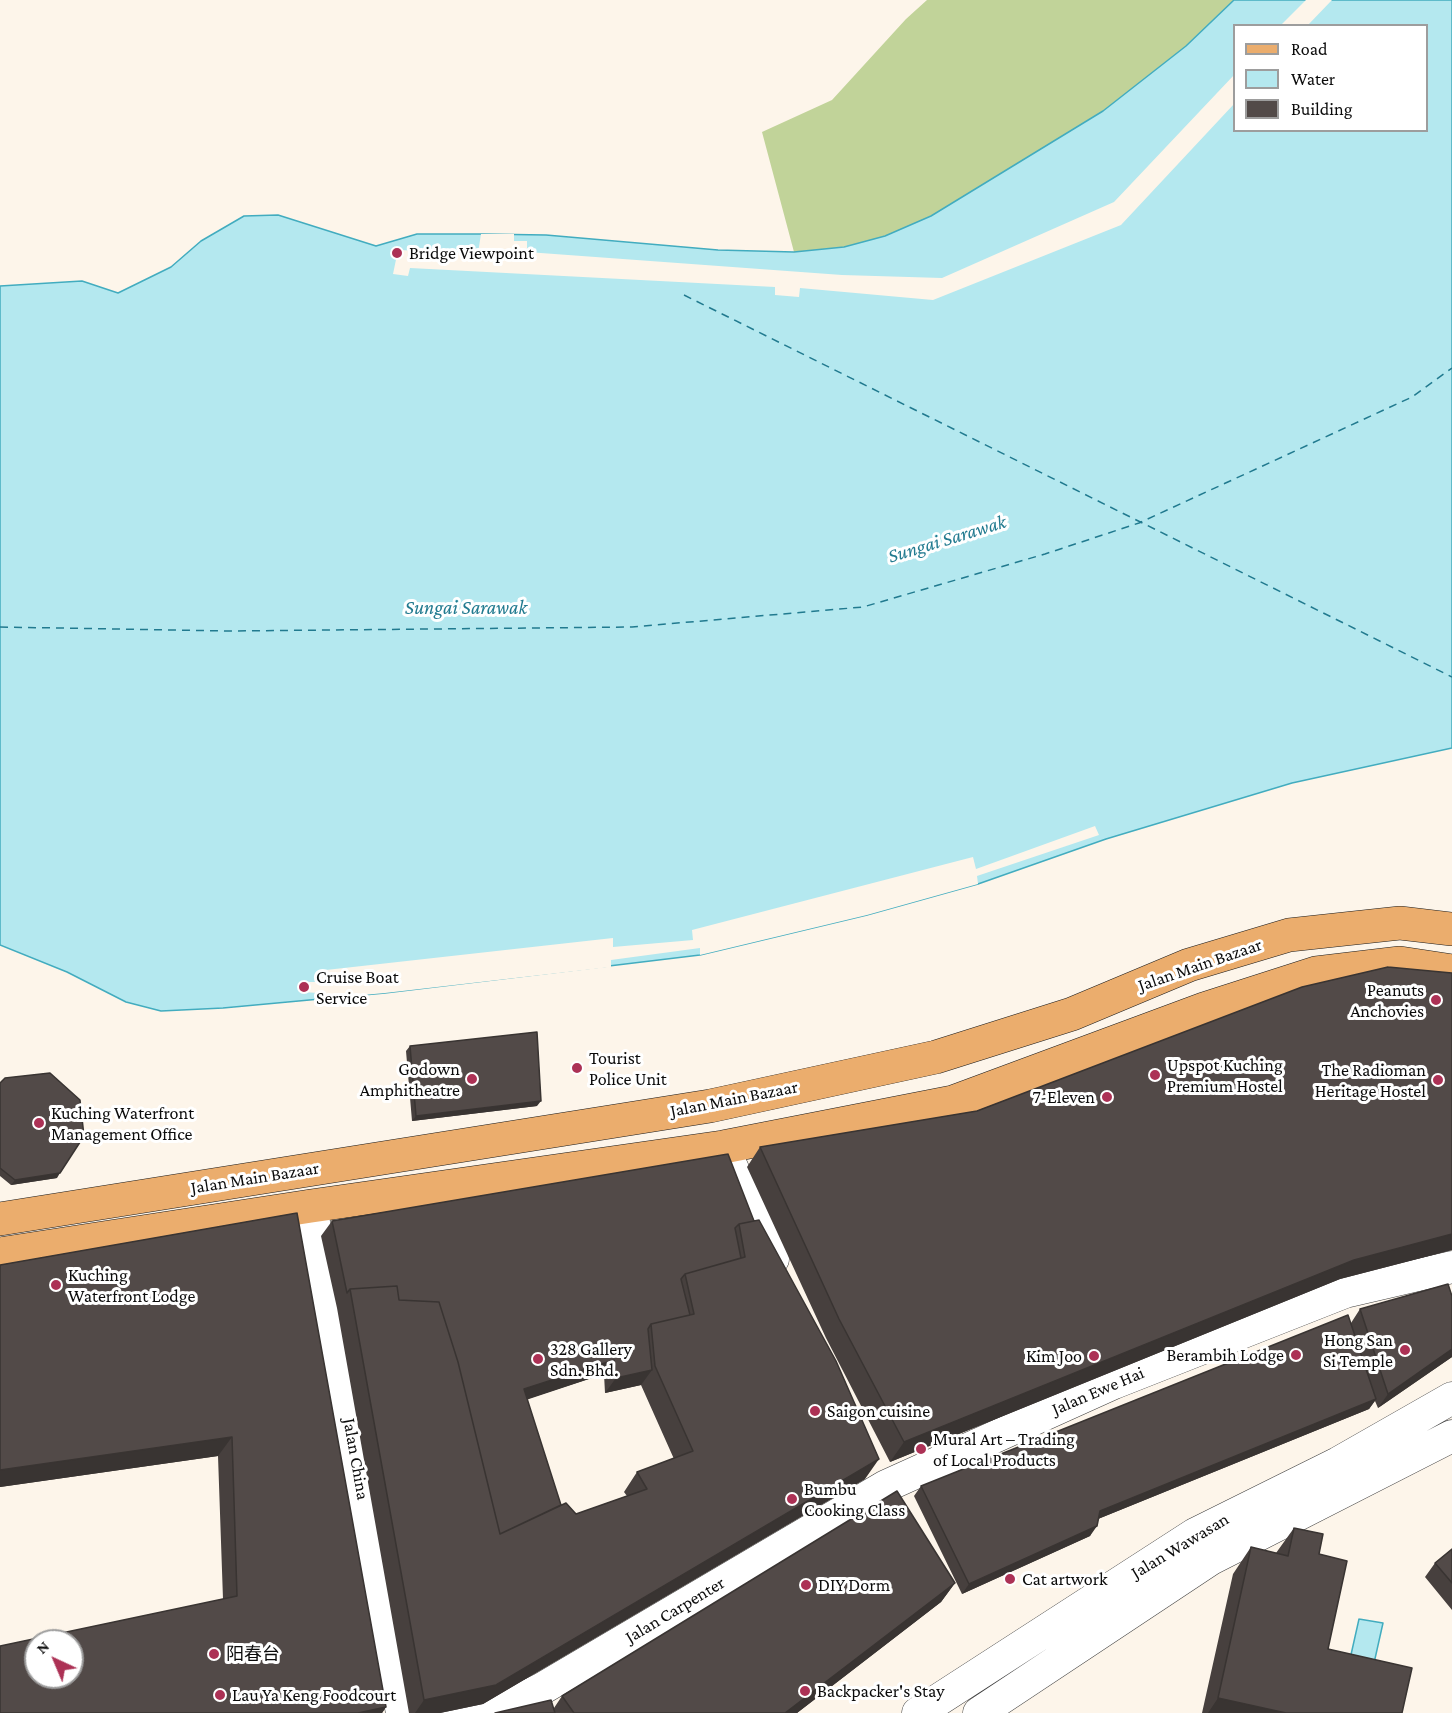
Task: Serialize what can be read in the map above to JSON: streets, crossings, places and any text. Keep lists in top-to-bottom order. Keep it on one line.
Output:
{"streets":{"main road":["Jalan Main Bazaar"],"street":["Jalan Ewe Hai","Jalan China","Jalan Wawasan","Jalan Carpenter"]},"crossings":[["Jalan Main Bazaar","Jalan China"],["Jalan Ewe Hai","Jalan Carpenter"]],"water":["Sungai Sarawak"],"places":["Bridge Viewpoint","Cruise Boat Service","Peanuts Anchovies","Tourist Police Unit","Upspot Kuching Premium Hostel","Godown Amphitheatre","The Radioman Heritage Hostel","7-Eleven","Kuching Waterfront Management Office","Kuching Waterfront Lodge","Hong San Si Temple","Berambih Lodge","Kim Joo","328 Gallery Sdn. Bhd.","Saigon cuisine","Mural Art – Trading of Local Products","Bumbu Cooking Class","Cat artwork","DIY Dorm","阳春台","Backpacker's Stay","Lau Ya Keng Foodcourt"],"legend":["Road","Water","Building"],"north":"top left"}
